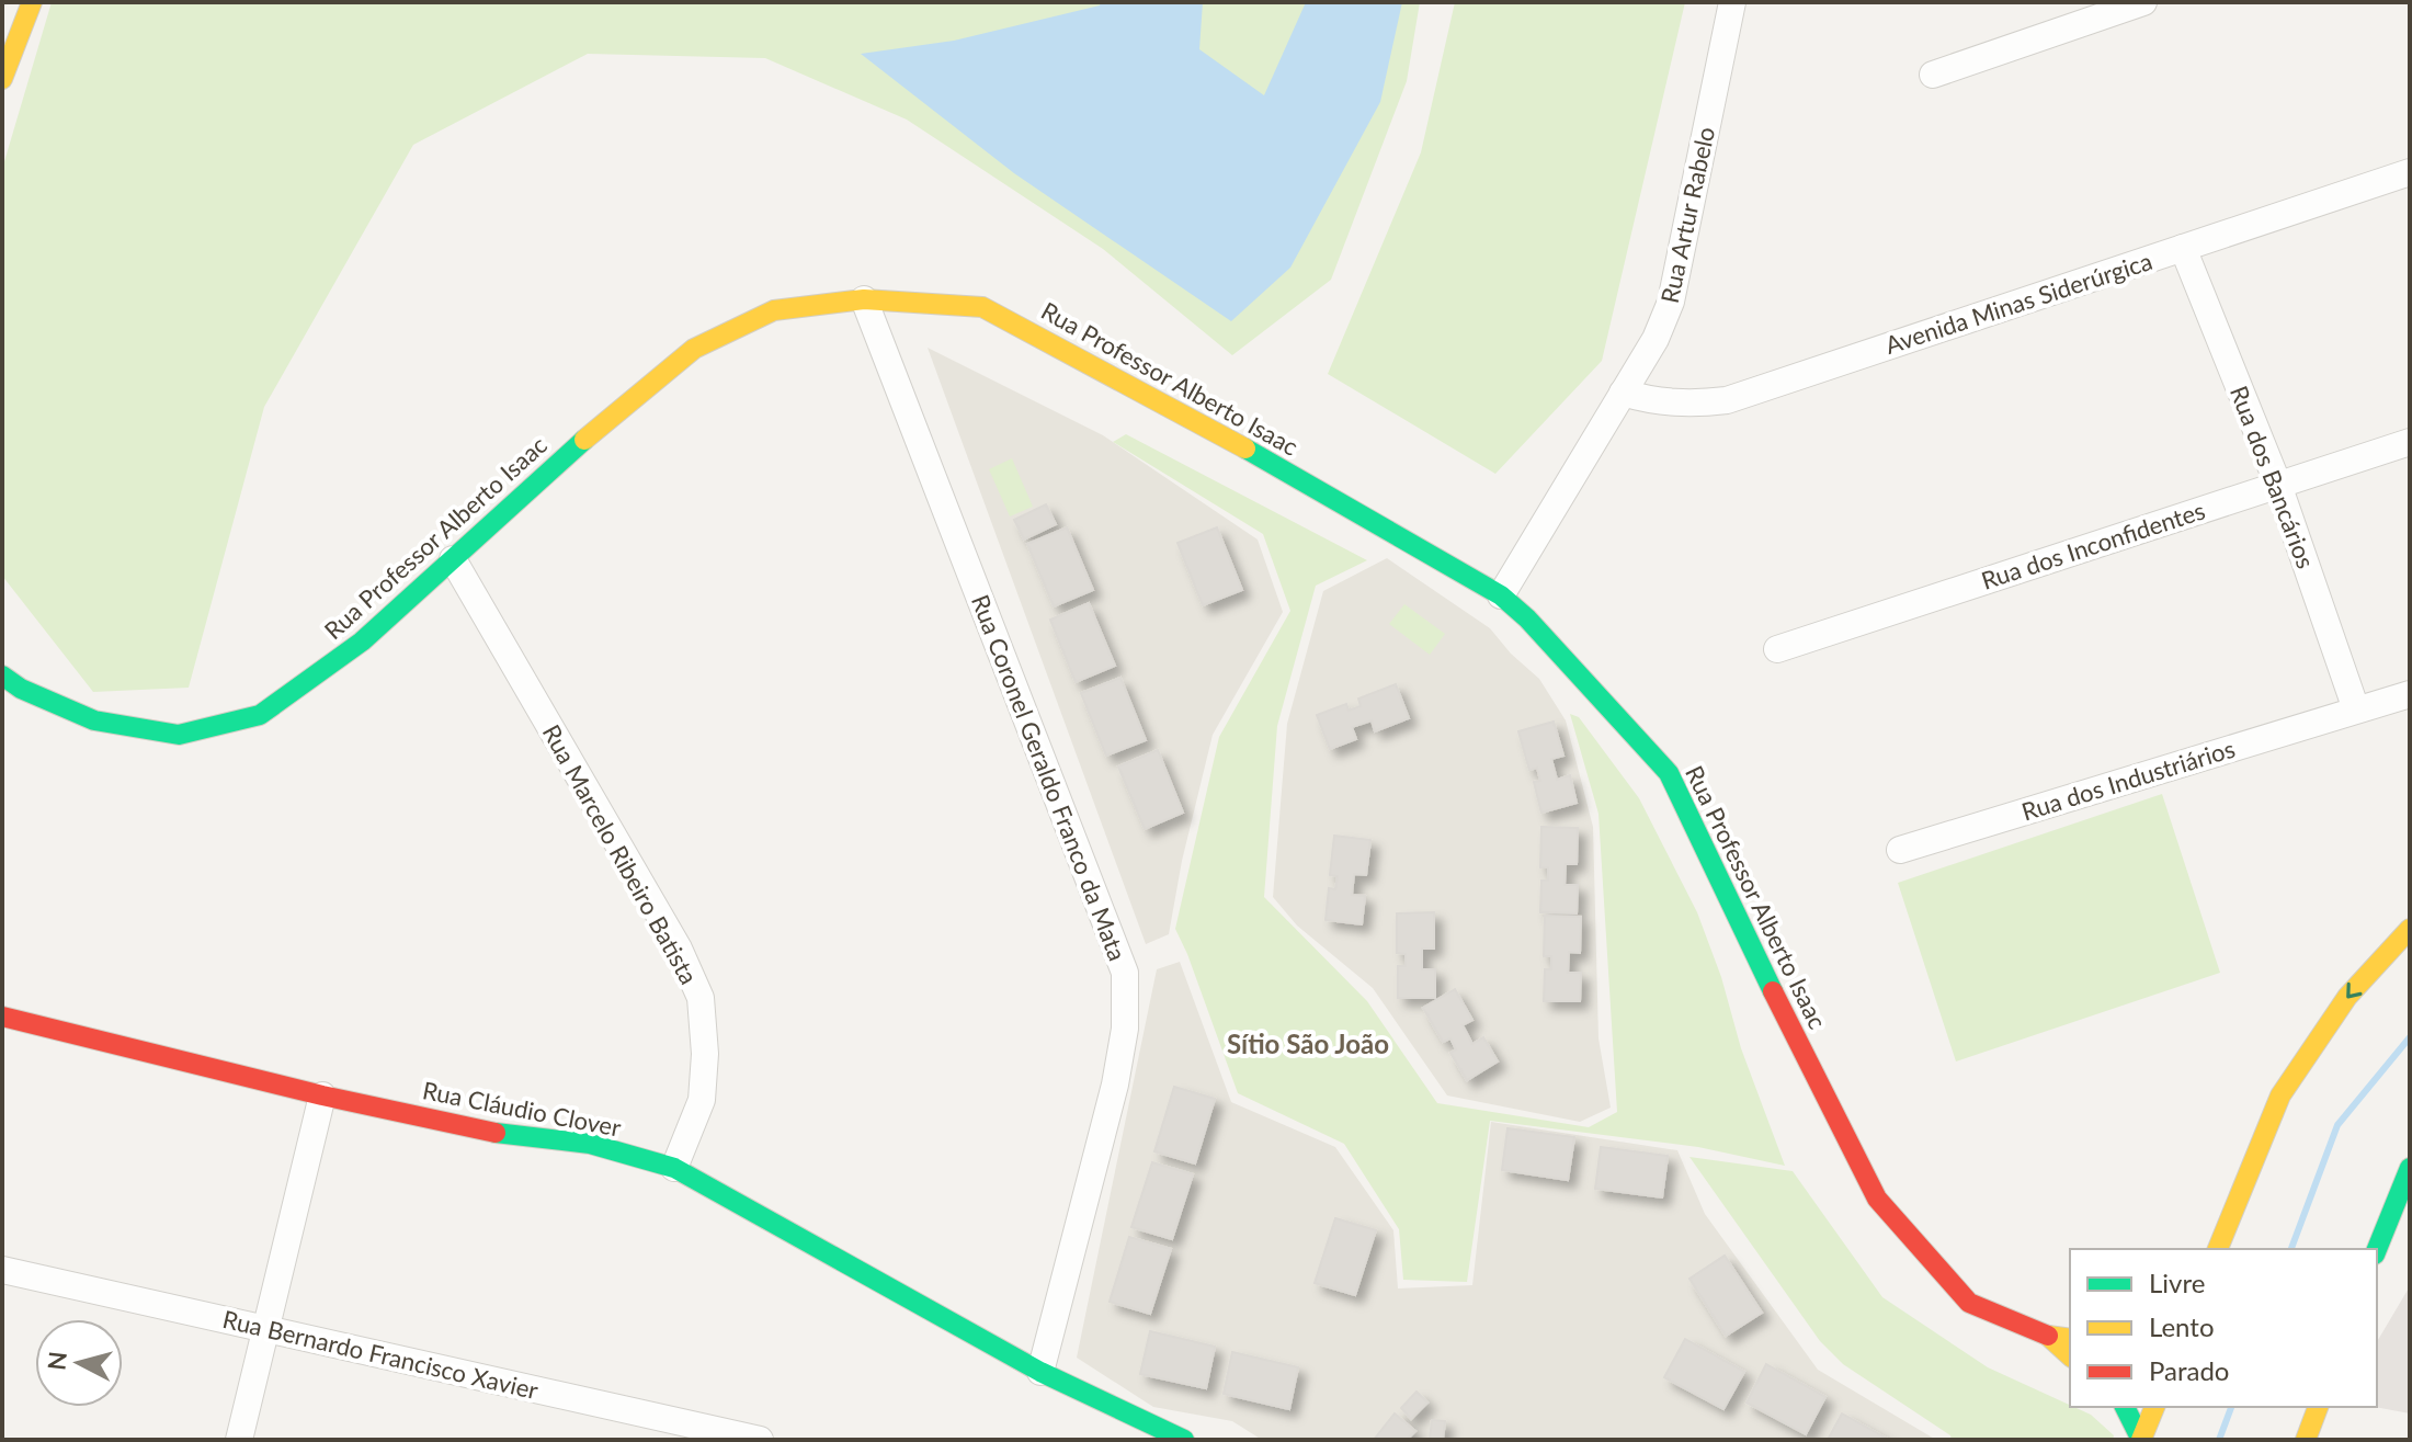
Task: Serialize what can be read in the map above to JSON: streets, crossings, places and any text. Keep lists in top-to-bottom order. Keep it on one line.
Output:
{"streets":{"main road":["Rua Professor Alberto Isaac","Rua Cláudio Clover"],"street":["Rua Artur Rabelo","Avenida Minas Siderúrgica","Rua dos Bancários","Rua dos Inconfidentes","Rua Coronel Geraldo Franco da Mata","Rua dos Industriários","Rua Marcelo Ribeiro Batista","Rua Bernardo Francisco Xavier"]},"crossings":[["Rua Artur Rabelo","Avenida Minas Siderúrgica"],["Rua Artur Rabelo","Rua Professor Alberto Isaac"],["Avenida Minas Siderúrgica","Rua dos Bancários"],["Rua Professor Alberto Isaac","Rua Coronel Geraldo Franco da Mata"],["Rua Professor Alberto Isaac","Rua Marcelo Ribeiro Batista"],["Rua dos Bancários","Rua dos Inconfidentes"],["Rua dos Bancários","Rua dos Industriários"],["Rua Coronel Geraldo Franco da Mata","Rua Cláudio Clover"],["Rua Marcelo Ribeiro Batista","Rua Cláudio Clover"]],"districts":["Sítio São João"],"legend":["Livre","Lento","Parado"],"north":"left"}
